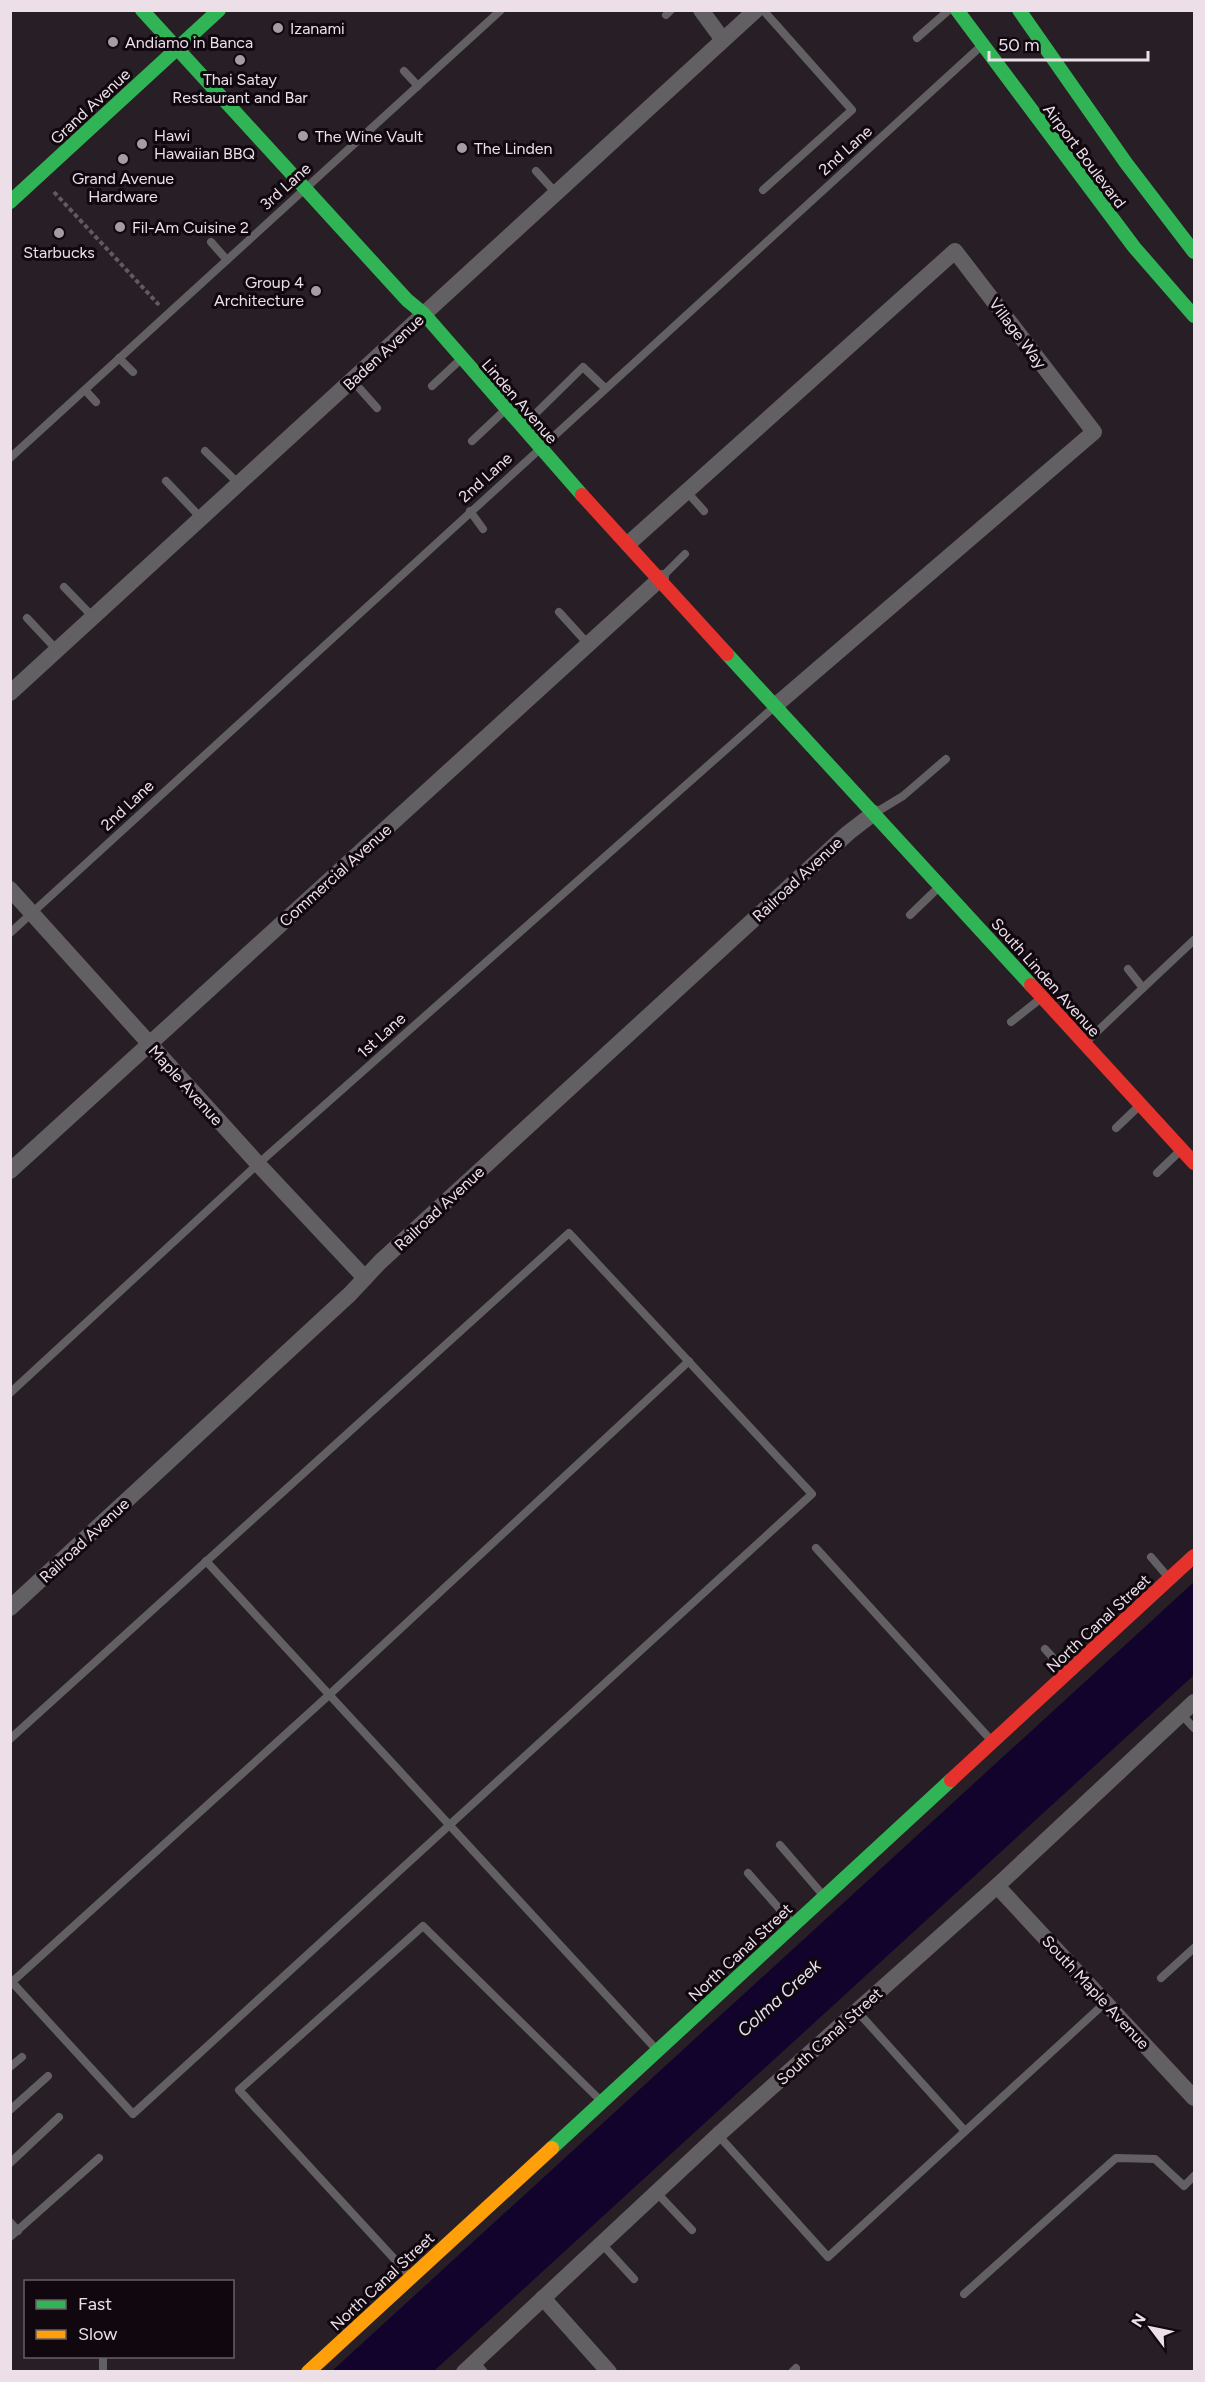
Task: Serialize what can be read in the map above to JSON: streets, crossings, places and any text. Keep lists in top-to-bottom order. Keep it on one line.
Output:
{"streets":{"street":["Grand Avenue","Airport Boulevard","Village Way","Baden Avenue","Linden Avenue","Commercial Avenue","Railroad Avenue","South Linden Avenue","Maple Avenue","North Canal Street","South Maple Avenue","South Canal Street"],"lane":["2nd Lane","3rd Lane","1st Lane"]},"crossings":[["Grand Avenue","Linden Avenue"],["2nd Lane","Airport Boulevard"],["2nd Lane","Linden Avenue"],["2nd Lane","Maple Avenue"],["3rd Lane","Linden Avenue"],["Village Way","Linden Avenue"],["Village Way","1st Lane"],["Baden Avenue","Linden Avenue"],["Linden Avenue","Commercial Avenue"],["Linden Avenue","Railroad Avenue"],["Linden Avenue","South Linden Avenue"],["Linden Avenue","1st Lane"],["Commercial Avenue","Maple Avenue"],["Railroad Avenue","South Linden Avenue"],["Railroad Avenue","Maple Avenue"],["1st Lane","Maple Avenue"],["South Maple Avenue","South Canal Street"]],"water":["Colma Creek"],"places":["Izanami","Andiamo in Banca","Thai Satay Restaurant and Bar","The Wine Vault","Hawi Hawaiian BBQ","The Linden","Grand Avenue Hardware","Fil-Am Cuisine 2","Starbucks","Group 4 Architecture"],"legend":["Fast","Slow"],"scale_bar":"50 m","north":"top left"}
